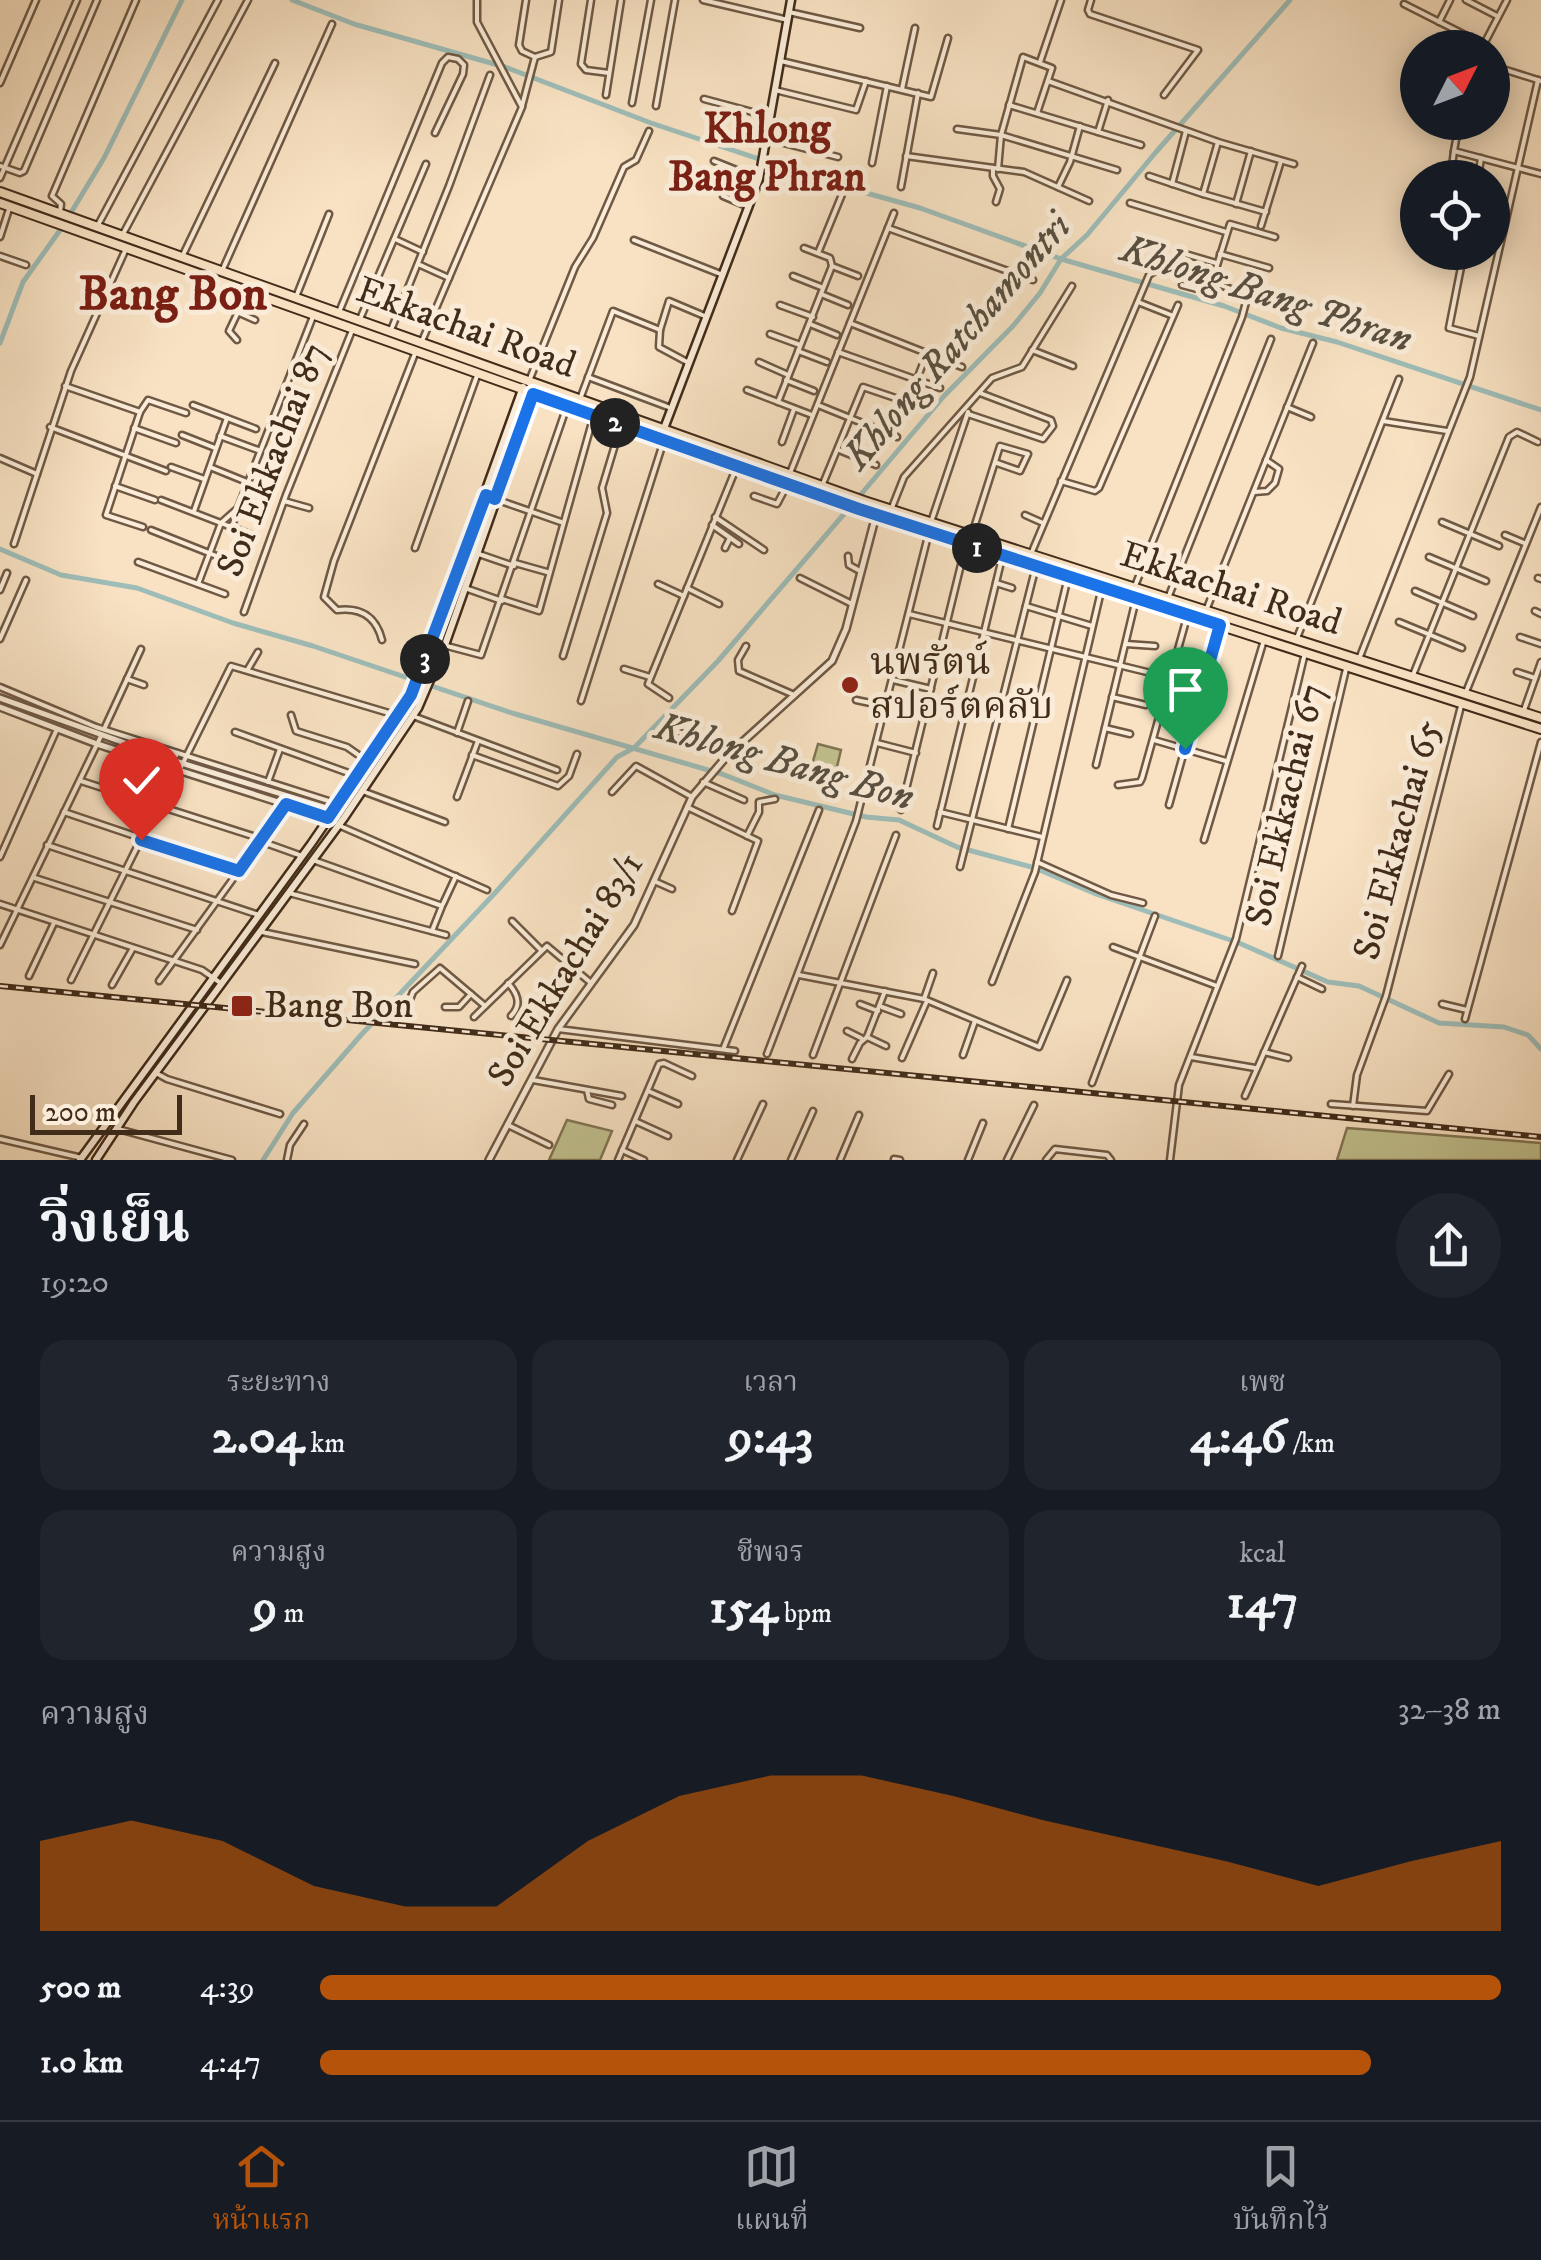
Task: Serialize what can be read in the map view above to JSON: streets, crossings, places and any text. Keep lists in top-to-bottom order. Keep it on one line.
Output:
{"streets":{"main road":["Ekkachai Road"],"street":["Soi Ekkachai 87","Soi Ekkachai 67","Soi Ekkachai 65","Soi Ekkachai 83/1"]},"crossings":[["Ekkachai Road","Soi Ekkachai 87"],["Ekkachai Road","Soi Ekkachai 67"],["Ekkachai Road","Soi Ekkachai 65"],["Ekkachai Road","Soi Ekkachai 83/1"]],"districts":["Khlong Bang Phran","Bang Bon"],"water":["Khlong Bang Phran","Khlong Ratchamontri","Khlong Bang Bon"],"places":{"other":["นพรัตน์ สปอร์ตคลับ"],"transit":["Bang Bon"]},"scale_bar":"200 m","north":"top right","page":{"pins":["2","1","3"],"scale":"200 m","heading":["วิ่งเย็น","19:20"],"stats":[["ระยะทาง","2.04 km"],["เวลา","9:43"],["เพซ","4:46 /km"],["ความสูง","9 m"],["ชีพจร","154 bpm"],["kcal","147"]],"chart":["ความสูง","32–38 m"],"list":[{"name":"500 m","note":"4:39"},{"name":"1.0 km","note":"4:47"}],"tabs":["หน้าแรก","แผนที่","บันทึกไว้"]}}
